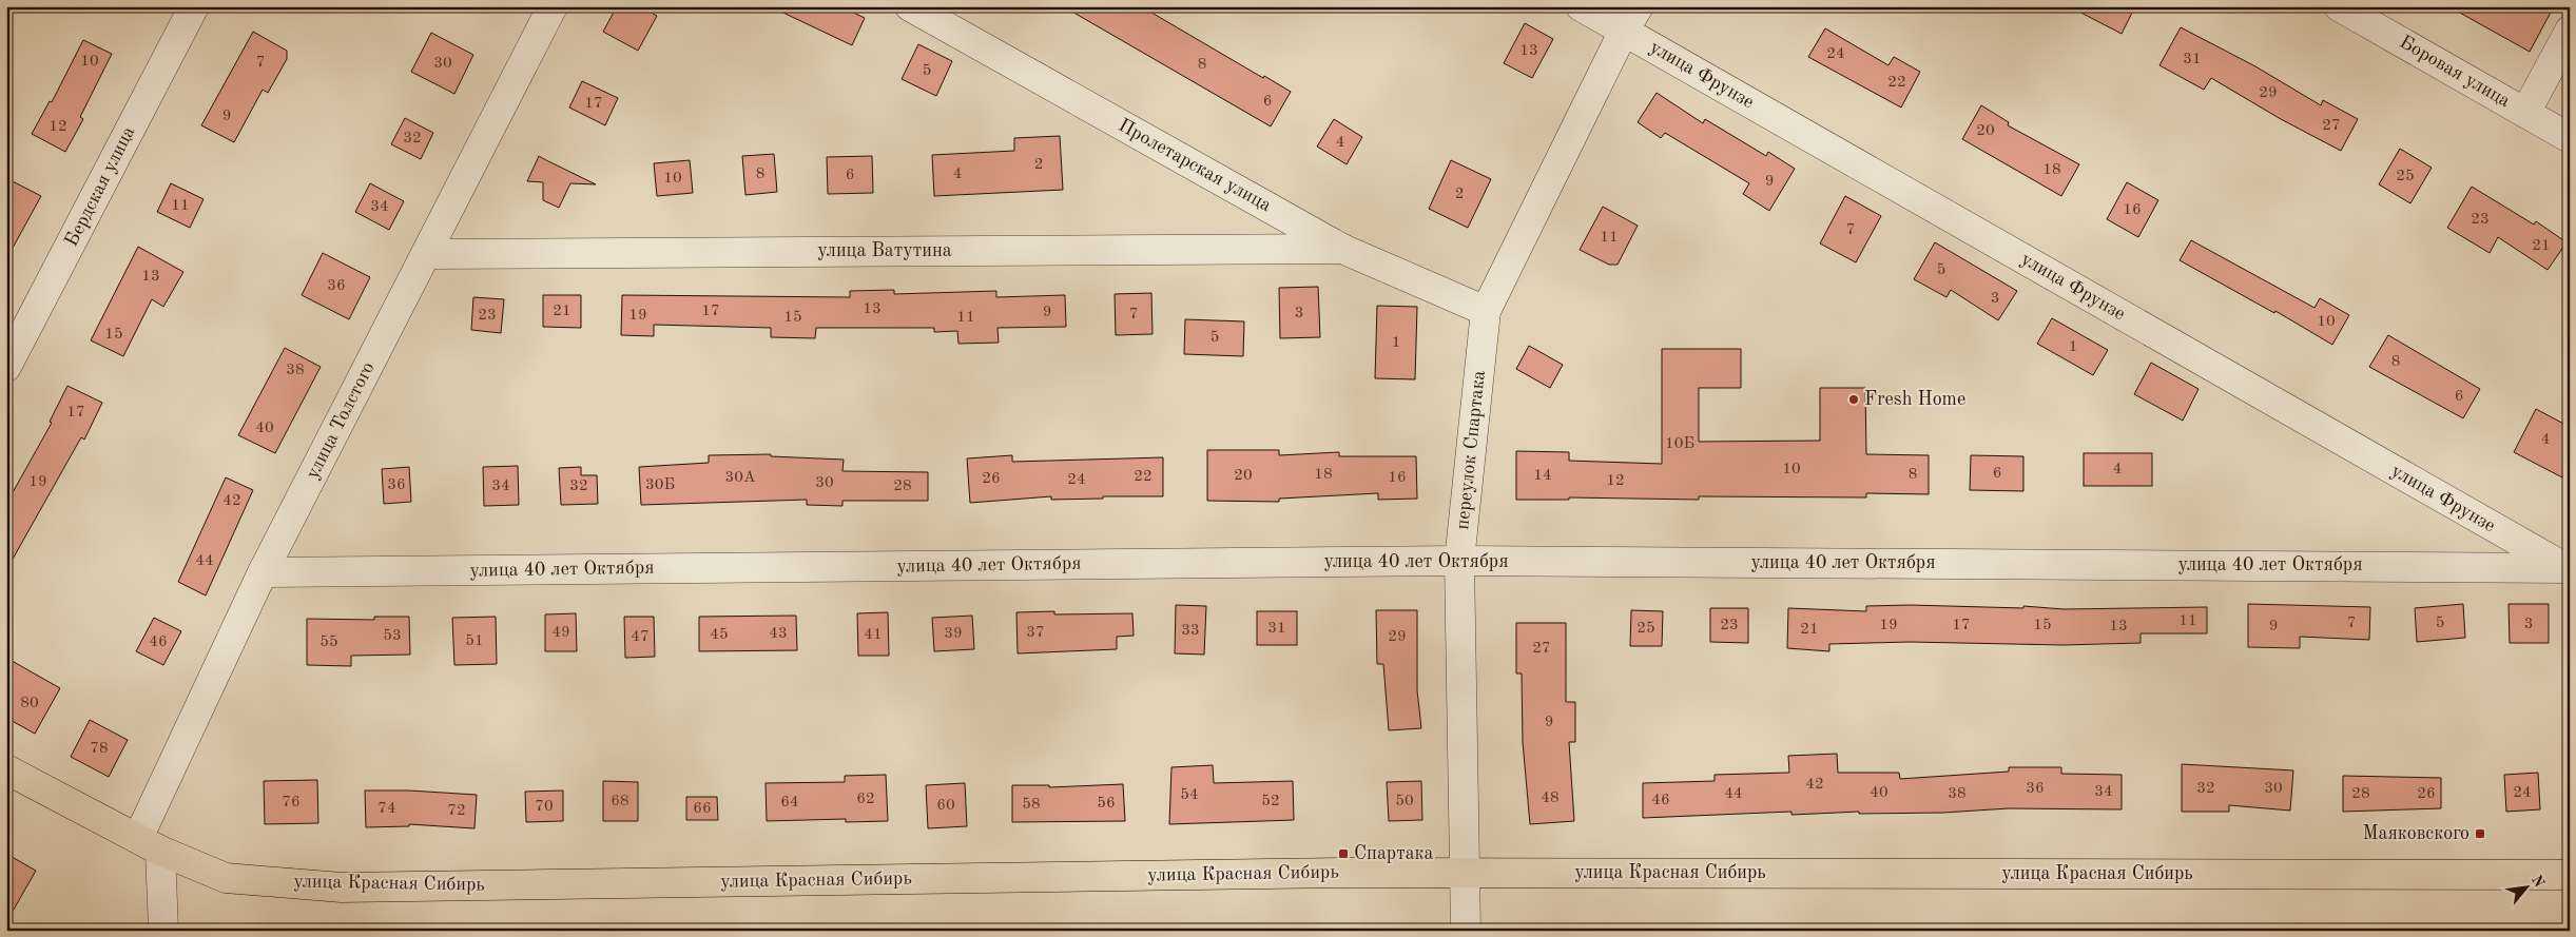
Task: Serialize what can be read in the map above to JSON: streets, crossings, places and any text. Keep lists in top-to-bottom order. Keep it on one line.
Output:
{"streets":{"main road":["улица Красная Сибирь"],"street":["Боровая улица","улица Фрунзе","Пролетарская улица","Бердская улица","улица Ватутина","улица Толстого","переулок Спартака","улица 40 лет Октября"]},"crossings":[["улица Фрунзе","переулок Спартака"],["улица Фрунзе","улица 40 лет Октября"],["Пролетарская улица","улица Ватутина"],["Пролетарская улица","переулок Спартака"],["улица Ватутина","улица Толстого"],["улица Толстого","улица 40 лет Октября"],["улица Толстого","улица Красная Сибирь"],["переулок Спартака","улица 40 лет Октября"],["переулок Спартака","улица Красная Сибирь"]],"places":{"other":["Fresh Home"],"transit":["Маяковского","Спартака"]},"house_numbers":["13","24","31","10","7","30","8","5","22","29","6","17","9","27","12","20","32","4","2","18","8","4","6","25","10","9","2","11","34","16","23","7","11","21","5","13","36","3","13","21","17","9","3","7","23","19","15","11","10","15","5","1","1","8","38","6","17","40","4","10Б","10","4","6","18","8","20","14","22","30А","16","26","24","12","19","30","36","30Б","34","32","28","42","44","11","7","5","3","23","19","17","15","13","9","31","25","21","33","49","37","43","39","45","41","53","47","29","51","46","55","27","80","9","78","42","36","32","30","34","40","24","44","38","28","26","54","48","62","46","68","52","50","76","64","56","58","60","70","74","66","72"],"north":"top right"}
